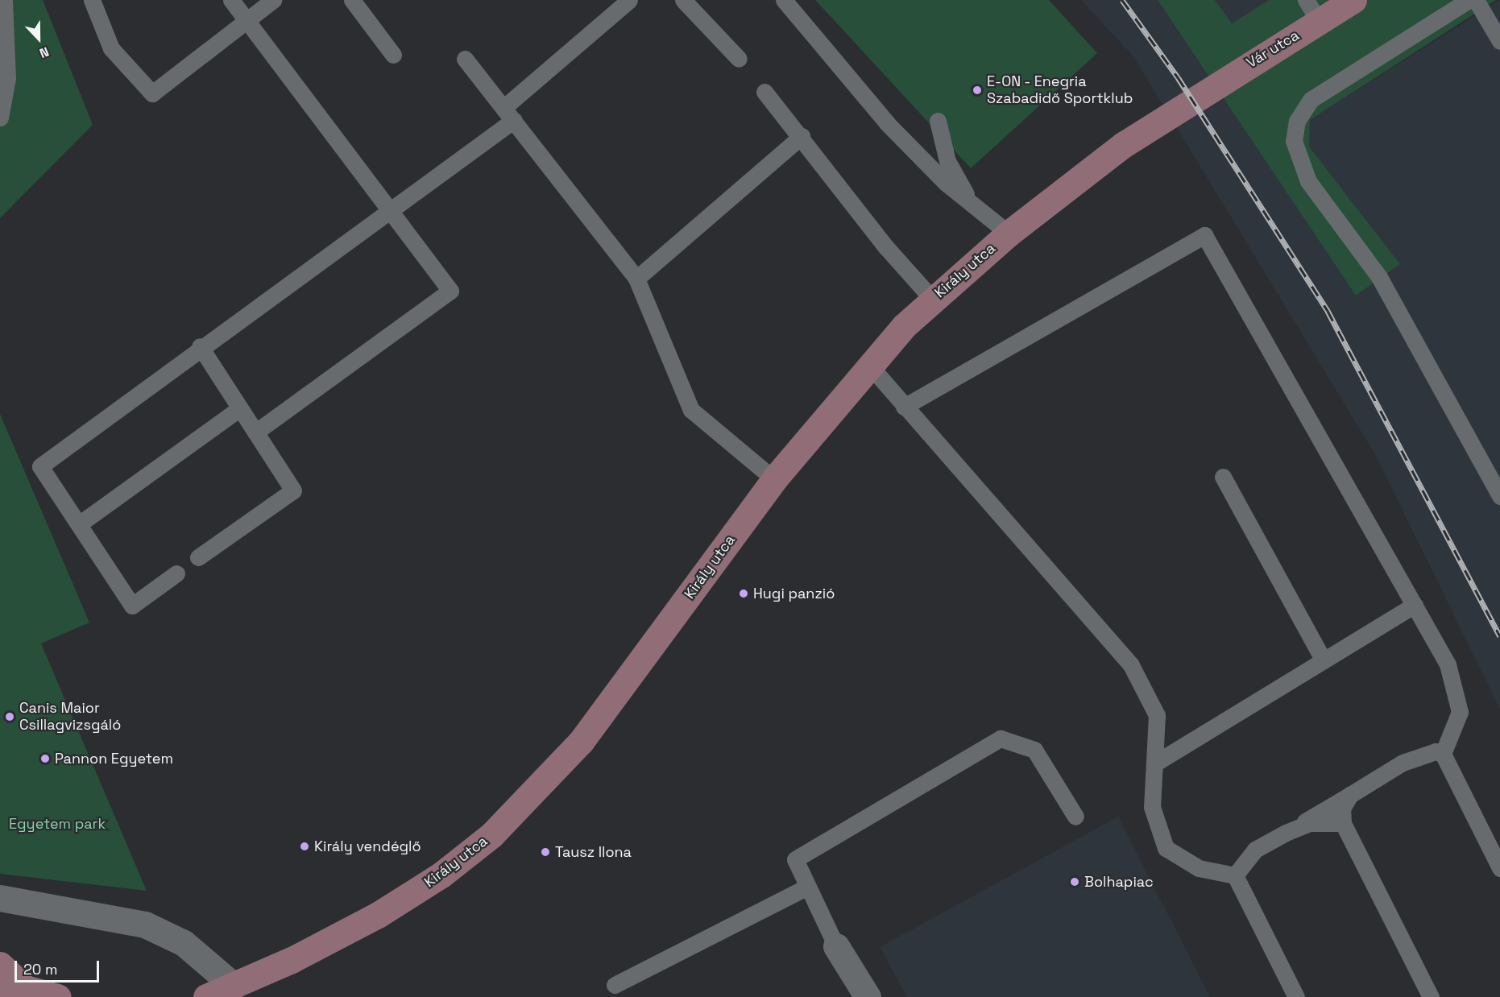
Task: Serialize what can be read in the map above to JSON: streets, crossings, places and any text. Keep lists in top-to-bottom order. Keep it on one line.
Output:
{"streets":{"main road":["Vár utca","Király utca"]},"crossings":[["Vár utca","Király utca"]],"parks":["Egyetem park"],"places":["E-ON - Enegria Szabadidő Sportklub","Hugi panzió","Canis Maior Csillagvizsgáló","Pannon Egyetem","Király vendéglő","Tausz Ilona","Bolhapiac"],"scale_bar":"20 m","north":"bottom"}
